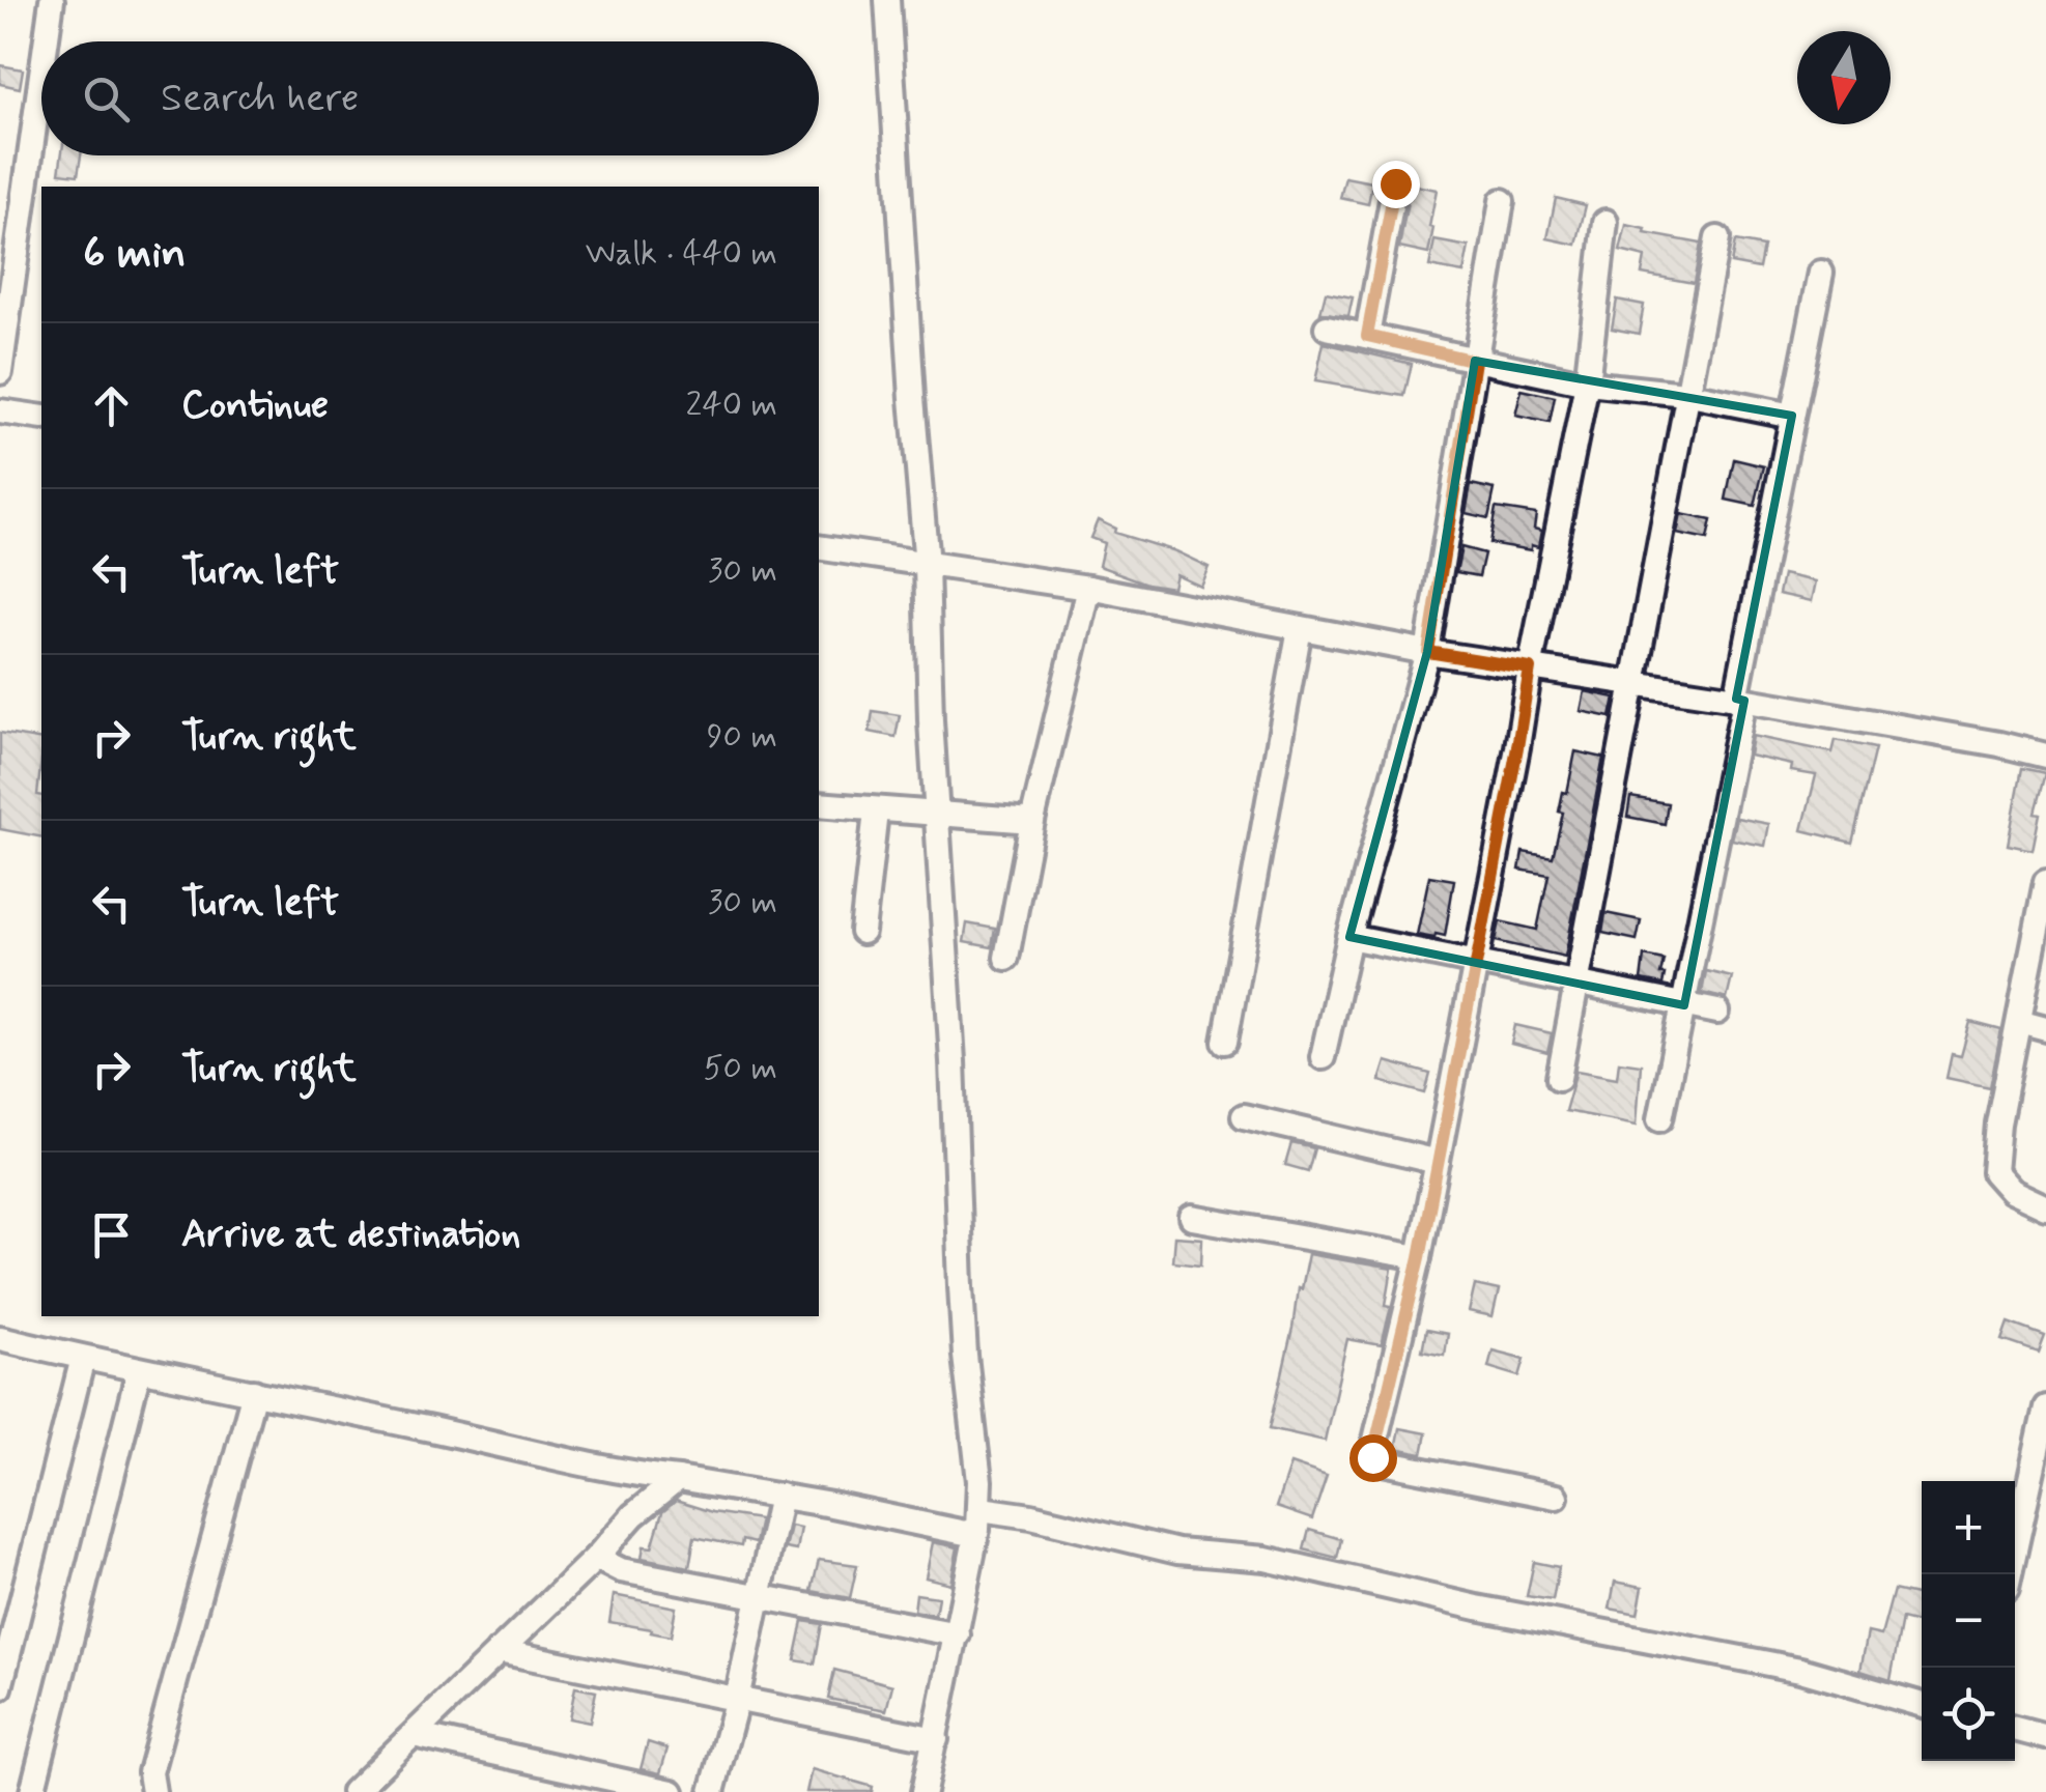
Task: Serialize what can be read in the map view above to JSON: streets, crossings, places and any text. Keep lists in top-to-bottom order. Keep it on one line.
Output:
{"north":"bottom","page":{"search":"Search here","heading":["6 min","Walk · 440 m"],"list":[["Continue","240 m"],["Turn left","30 m"],["Turn right","90 m"],["Turn left","30 m"],["Turn right","50 m"],"Arrive at destination"],"map_buttons":["+","−"]}}
